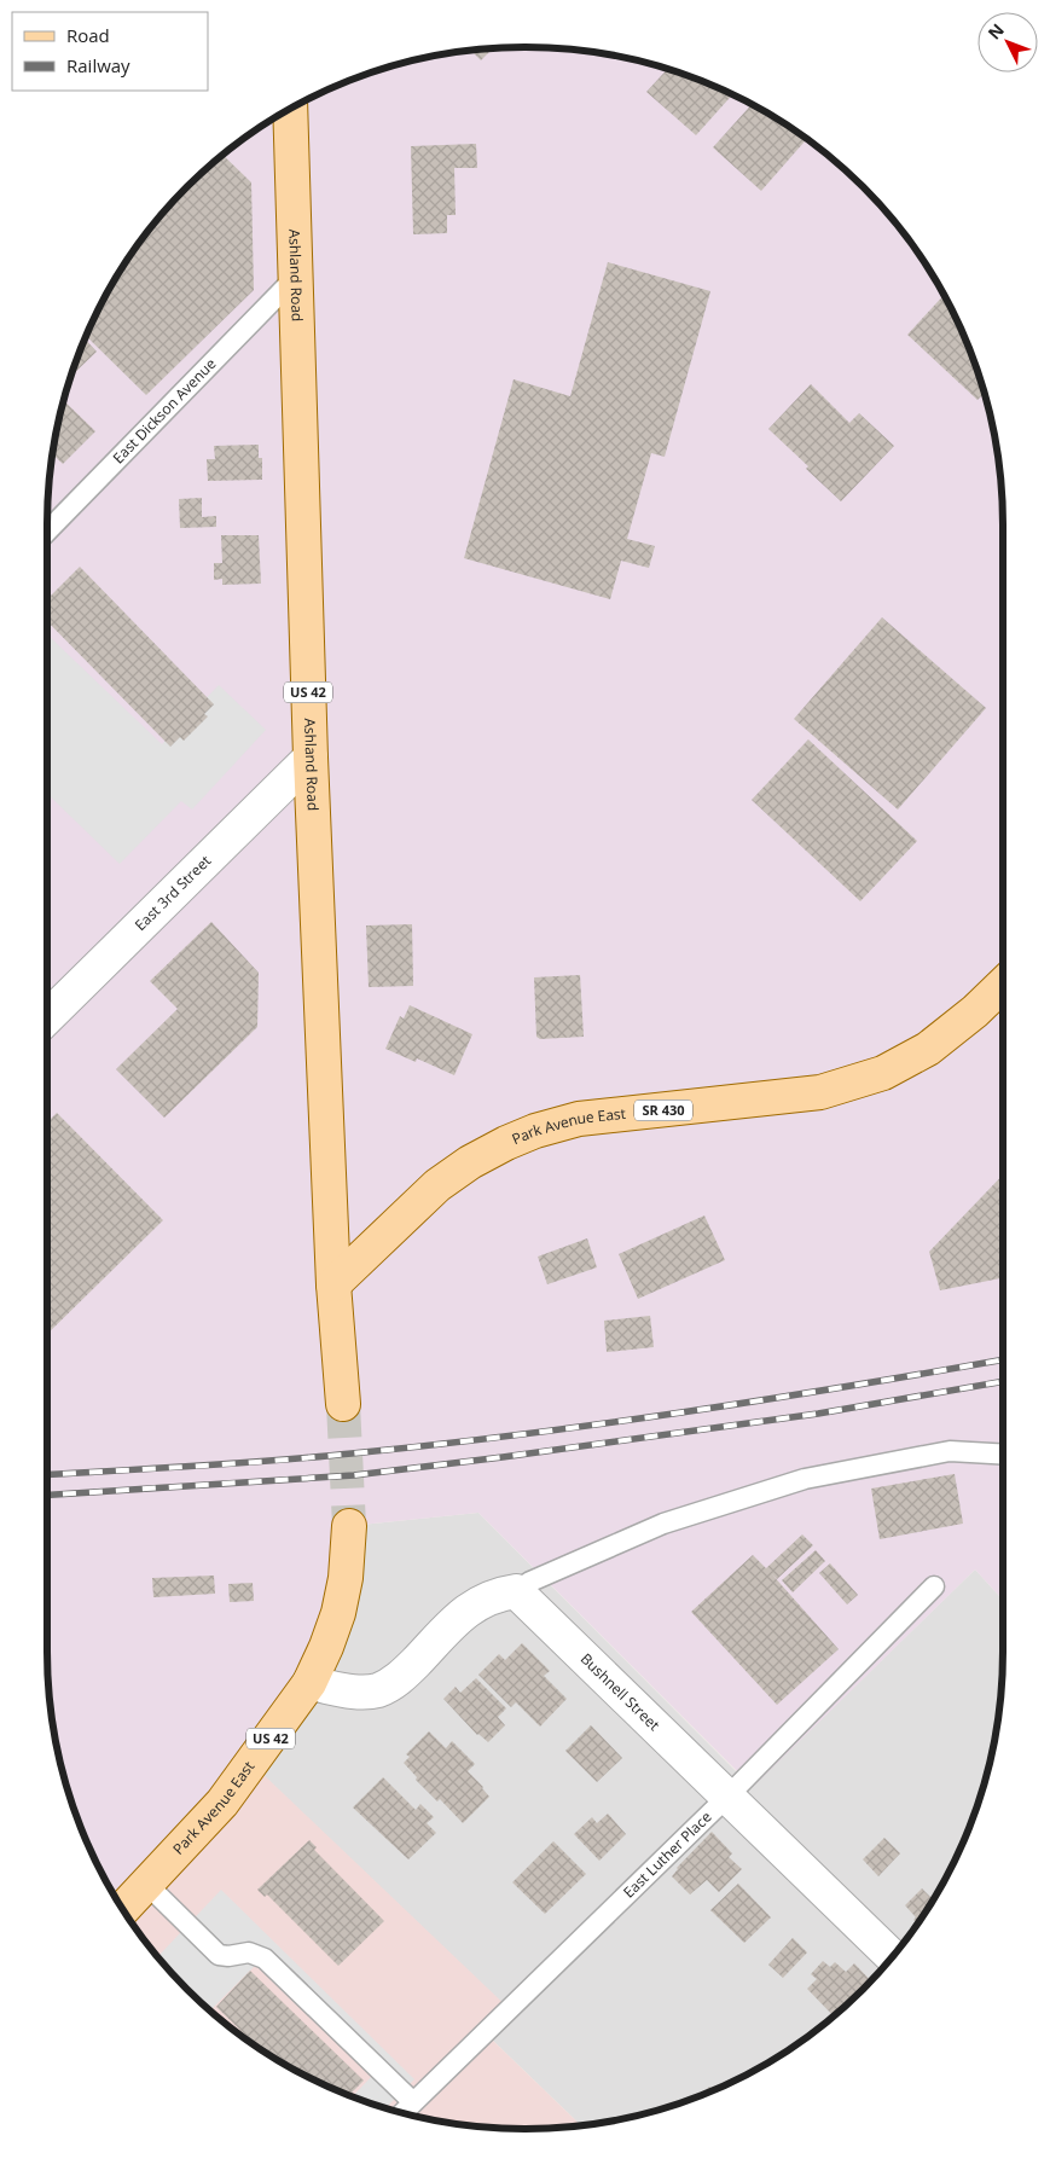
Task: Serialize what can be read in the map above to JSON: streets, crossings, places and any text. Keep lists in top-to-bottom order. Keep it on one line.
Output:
{"streets":{"main road":["Ashland Road","US 42","SR 430","Park Avenue East"],"street":["East 3rd Street","Bushnell Street"],"lane":["East Dickson Avenue","East Luther Place"]},"crossings":[["Ashland Road","East Dickson Avenue"],["Ashland Road","US 42"],["Ashland Road","East 3rd Street"],["Ashland Road","Park Avenue East"],["US 42","Park Avenue East"],["Bushnell Street","East Luther Place"]],"legend":["Road","Railway"],"north":"top left"}
